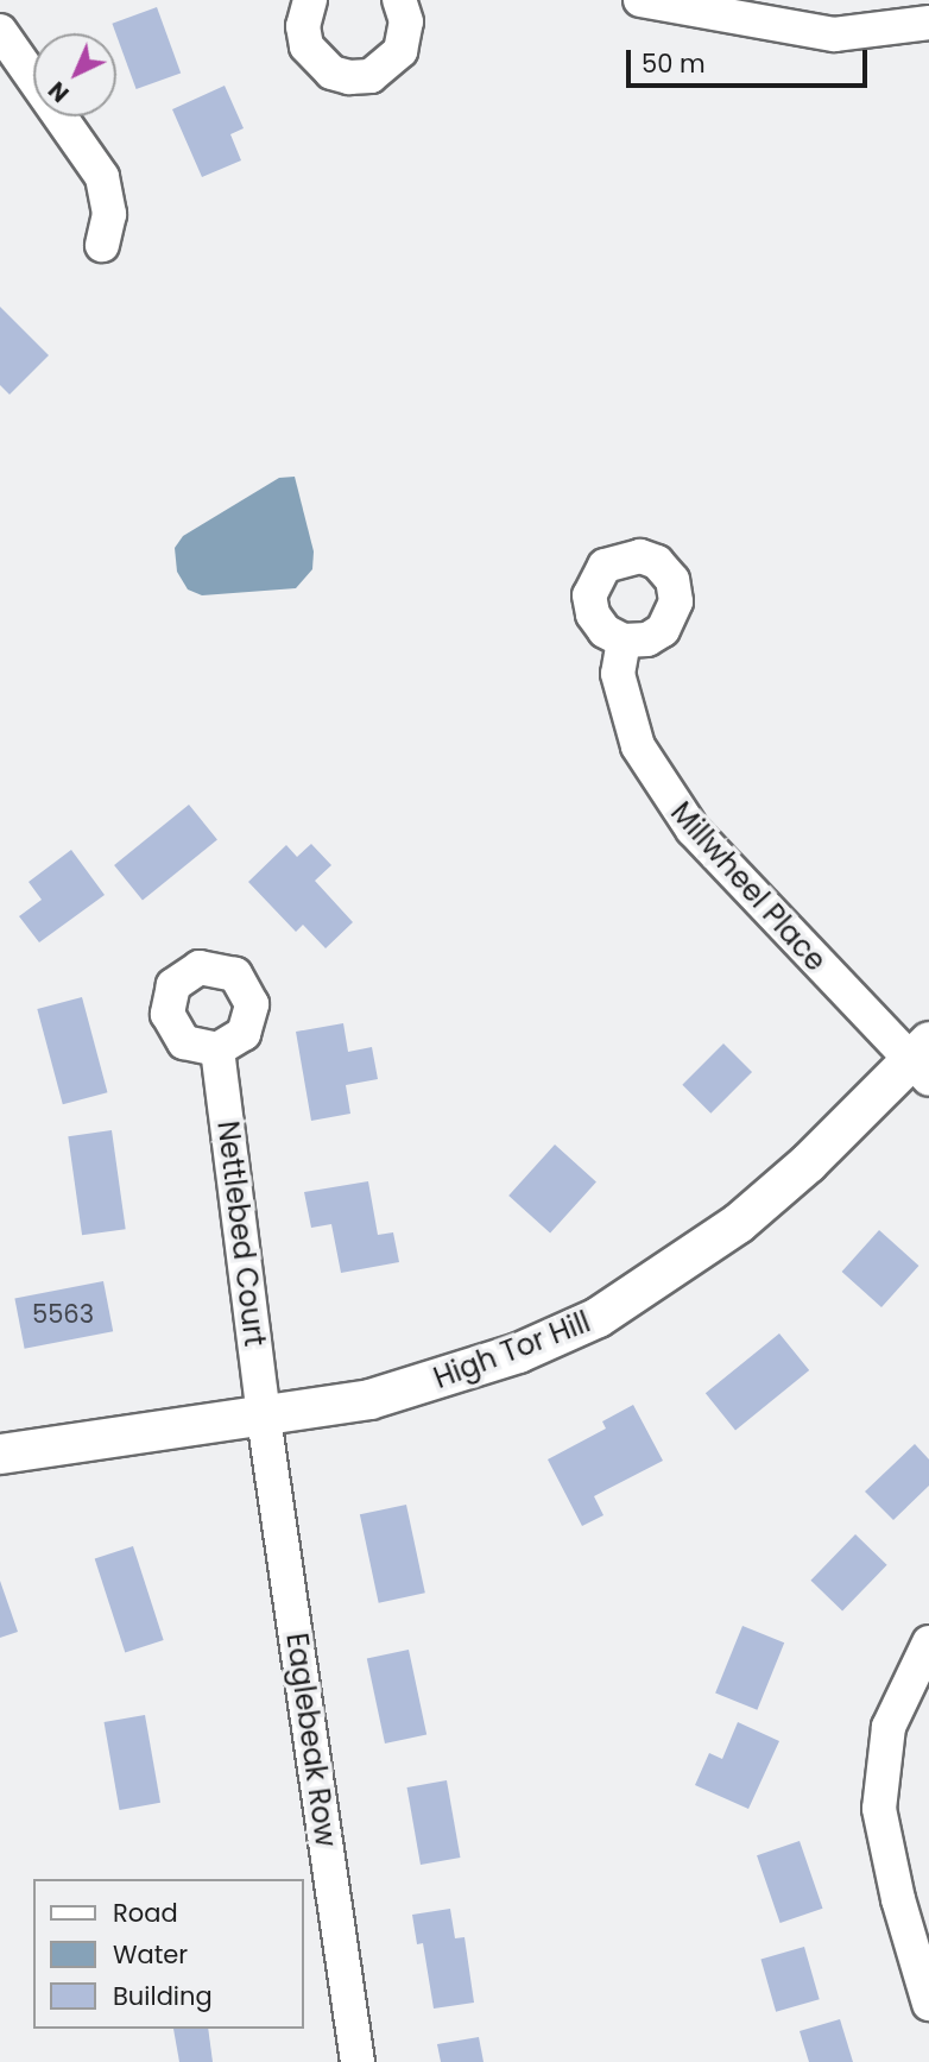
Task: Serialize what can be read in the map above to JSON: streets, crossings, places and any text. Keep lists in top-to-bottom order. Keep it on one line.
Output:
{"streets":{"street":["Millwheel Place","Nettlebed Court","High Tor Hill","Eaglebeak Row"]},"crossings":[["Millwheel Place","High Tor Hill"],["Nettlebed Court","High Tor Hill"],["Nettlebed Court","Eaglebeak Row"],["High Tor Hill","Eaglebeak Row"]],"house_numbers":["5563"],"legend":["Road","Water","Building"],"scale_bar":"50 m","north":"bottom left"}
